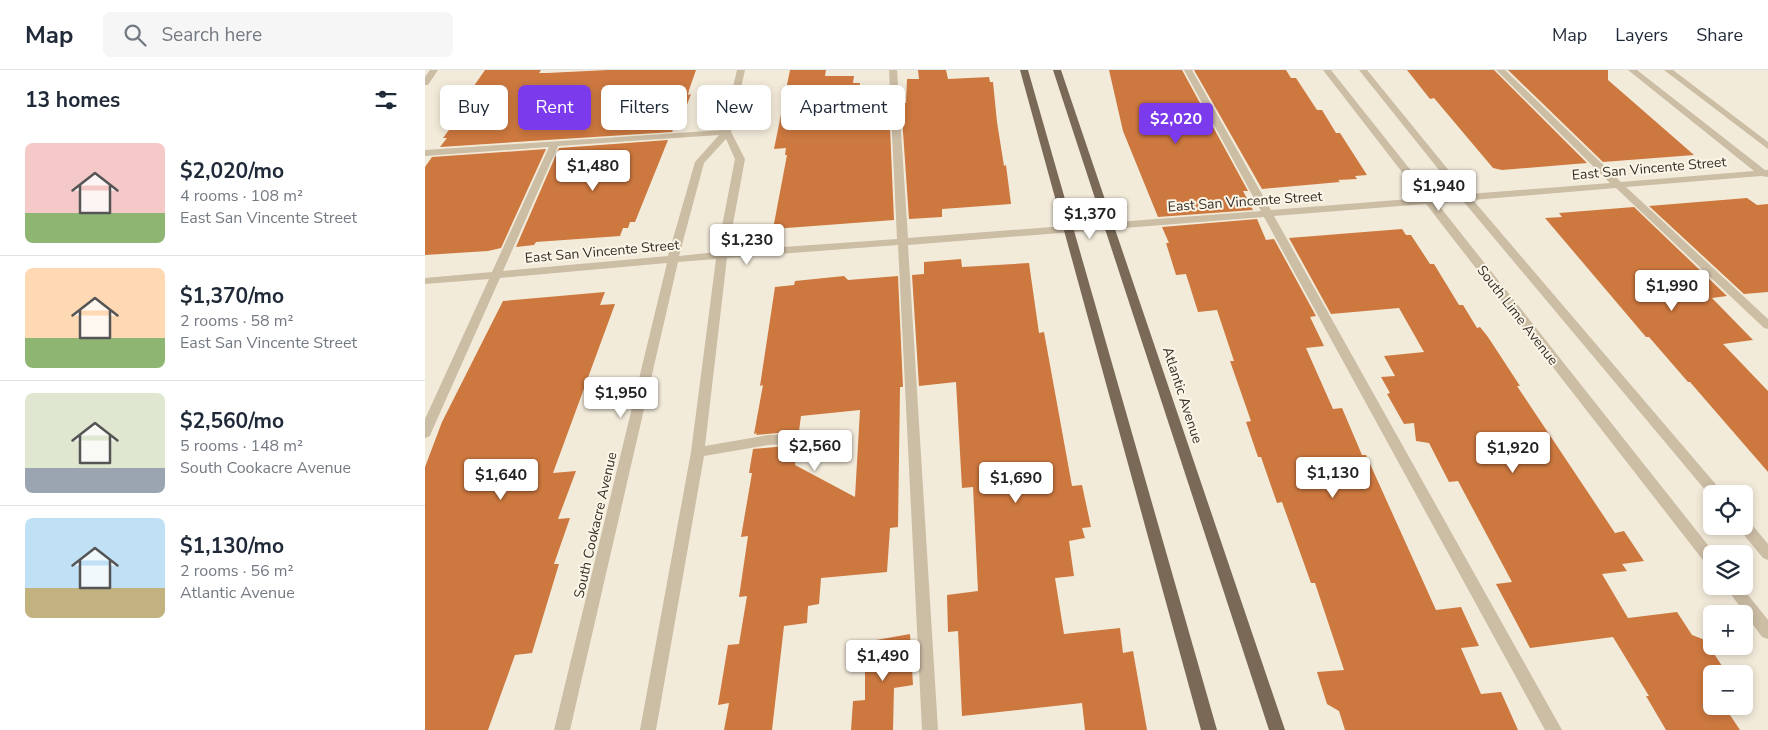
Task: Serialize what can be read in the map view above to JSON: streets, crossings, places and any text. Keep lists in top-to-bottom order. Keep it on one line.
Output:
{"streets":{"main road":["Atlantic Avenue"],"street":["East San Vincente Street","South Lime Avenue","South Cookacre Avenue"]},"crossings":[["East San Vincente Street","South Lime Avenue"],["East San Vincente Street","Atlantic Avenue"],["East San Vincente Street","South Cookacre Avenue"]],"page":{"header":"Map","search":"Search here","nav":["Map","Layers","Share"],"heading":"13 homes","chip":["Buy","Rent","Filters","New","Apartment"],"price":["$2,020","$1,480","$1,940","$1,370","$1,230","$1,990","$1,950","$2,560","$1,920","$1,130","$1,640","$1,690","$1,490"],"list":[{"name":"$2,020/mo","note":"4 rooms · 108 m² · East San Vincente Street"},{"name":"$1,370/mo","note":"2 rooms · 58 m² · East San Vincente Street"},{"name":"$2,560/mo","note":"5 rooms · 148 m² · South Cookacre Avenue"},{"name":"$1,130/mo","note":"2 rooms · 56 m² · Atlantic Avenue"}],"map_buttons":["+","−"]}}
